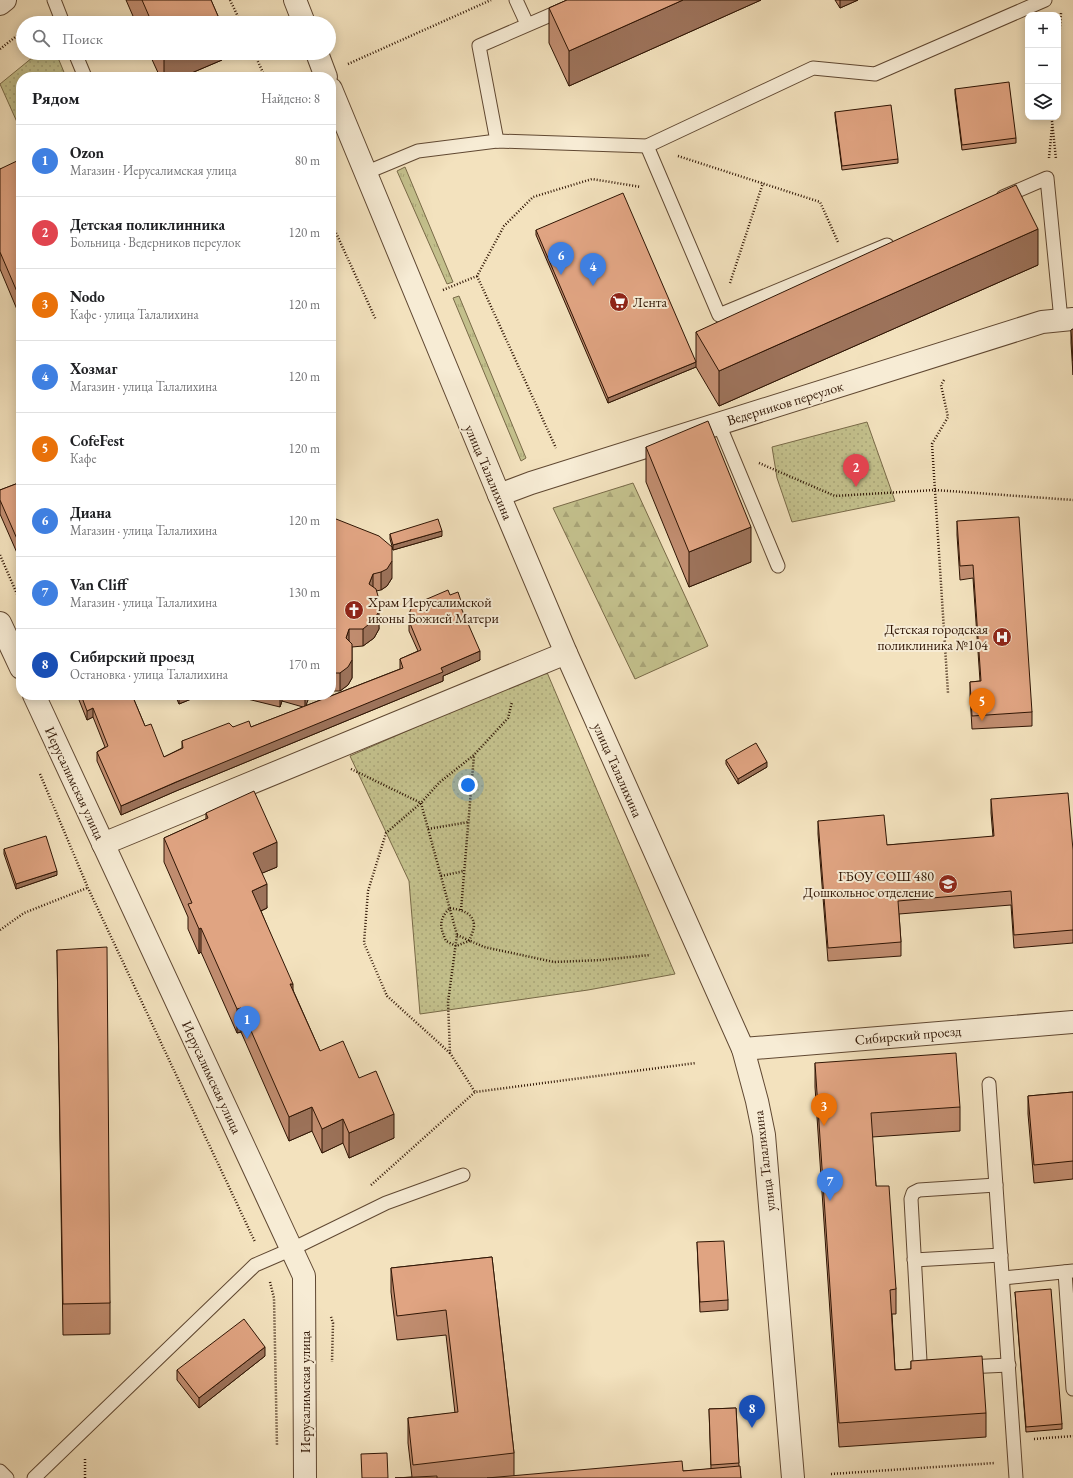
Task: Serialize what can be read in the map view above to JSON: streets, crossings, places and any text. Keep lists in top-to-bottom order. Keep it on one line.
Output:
{"streets":{"street":["Ведерников переулок","улица Талалихина","Иерусалимская улица","Сибирский проезд"]},"crossings":[["Ведерников переулок","улица Талалихина"],["улица Талалихина","Сибирский проезд"]],"places":{"supermarket":["Лента"],"church":["Храм Иерусалимской иконы Божией Матери"],"hospital":["Детская городская поликлиника №104"],"school or university":["ГБОУ СОШ 480 Дошкольное отделение"]},"page":{"map_buttons":["+","−"],"search":"Поиск","heading":["Рядом","Найдено: 8"],"list":[{"mark":"1","name":"Ozon","note":"Магазин · Иерусалимская улица","value":"80 m"},{"mark":"2","name":"Детская поликлинника","note":"Больница · Ведерников переулок","value":"120 m"},{"mark":"3","name":"Nodo","note":"Кафе · улица Талалихина","value":"120 m"},{"mark":"4","name":"Хозмаг","note":"Магазин · улица Талалихина","value":"120 m"},{"mark":"5","name":"CofeFest","note":"Кафе","value":"120 m"},{"mark":"6","name":"Диана","note":"Магазин · улица Талалихина","value":"120 m"},{"mark":"7","name":"Van Cliff","note":"Магазин · улица Талалихина","value":"130 m"},{"mark":"8","name":"Сибирский проезд","note":"Остановка · улица Талалихина","value":"170 m"}],"pins":["6","4","2","5","1","3","7","8"]}}
